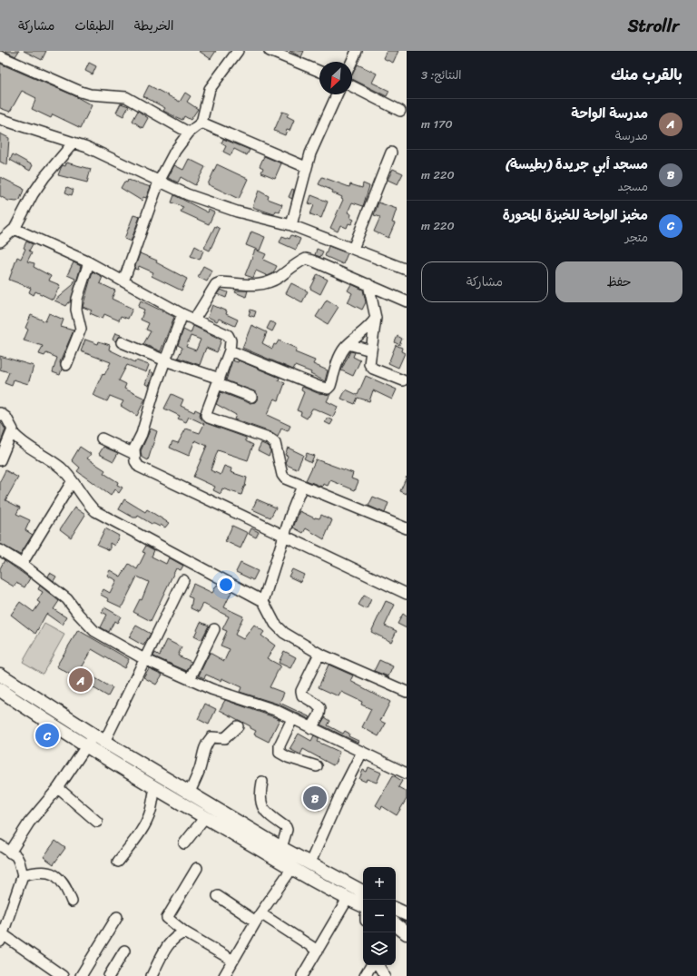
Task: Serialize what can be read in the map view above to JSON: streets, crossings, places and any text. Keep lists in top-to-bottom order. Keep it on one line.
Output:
{"north":"bottom left","page":{"header":"Strollr","nav":["الخريطة","الطبقات","مشاركة"],"heading":["بالقرب منك","النتائج: 3"],"list":[{"mark":"A","name":"مدرسة الواحة","note":"مدرسة","value":"170 m"},{"mark":"B","name":"مسجد أبي جريدة (بطيسة)","note":"مسجد","value":"220 m"},{"mark":"C","name":"مخبز الواحة للخبزة المحورة","note":"متجر","value":"220 m"}],"buttons":["حفظ","مشاركة"],"pins":["A","C","B"],"map_buttons":["+","−"]}}
